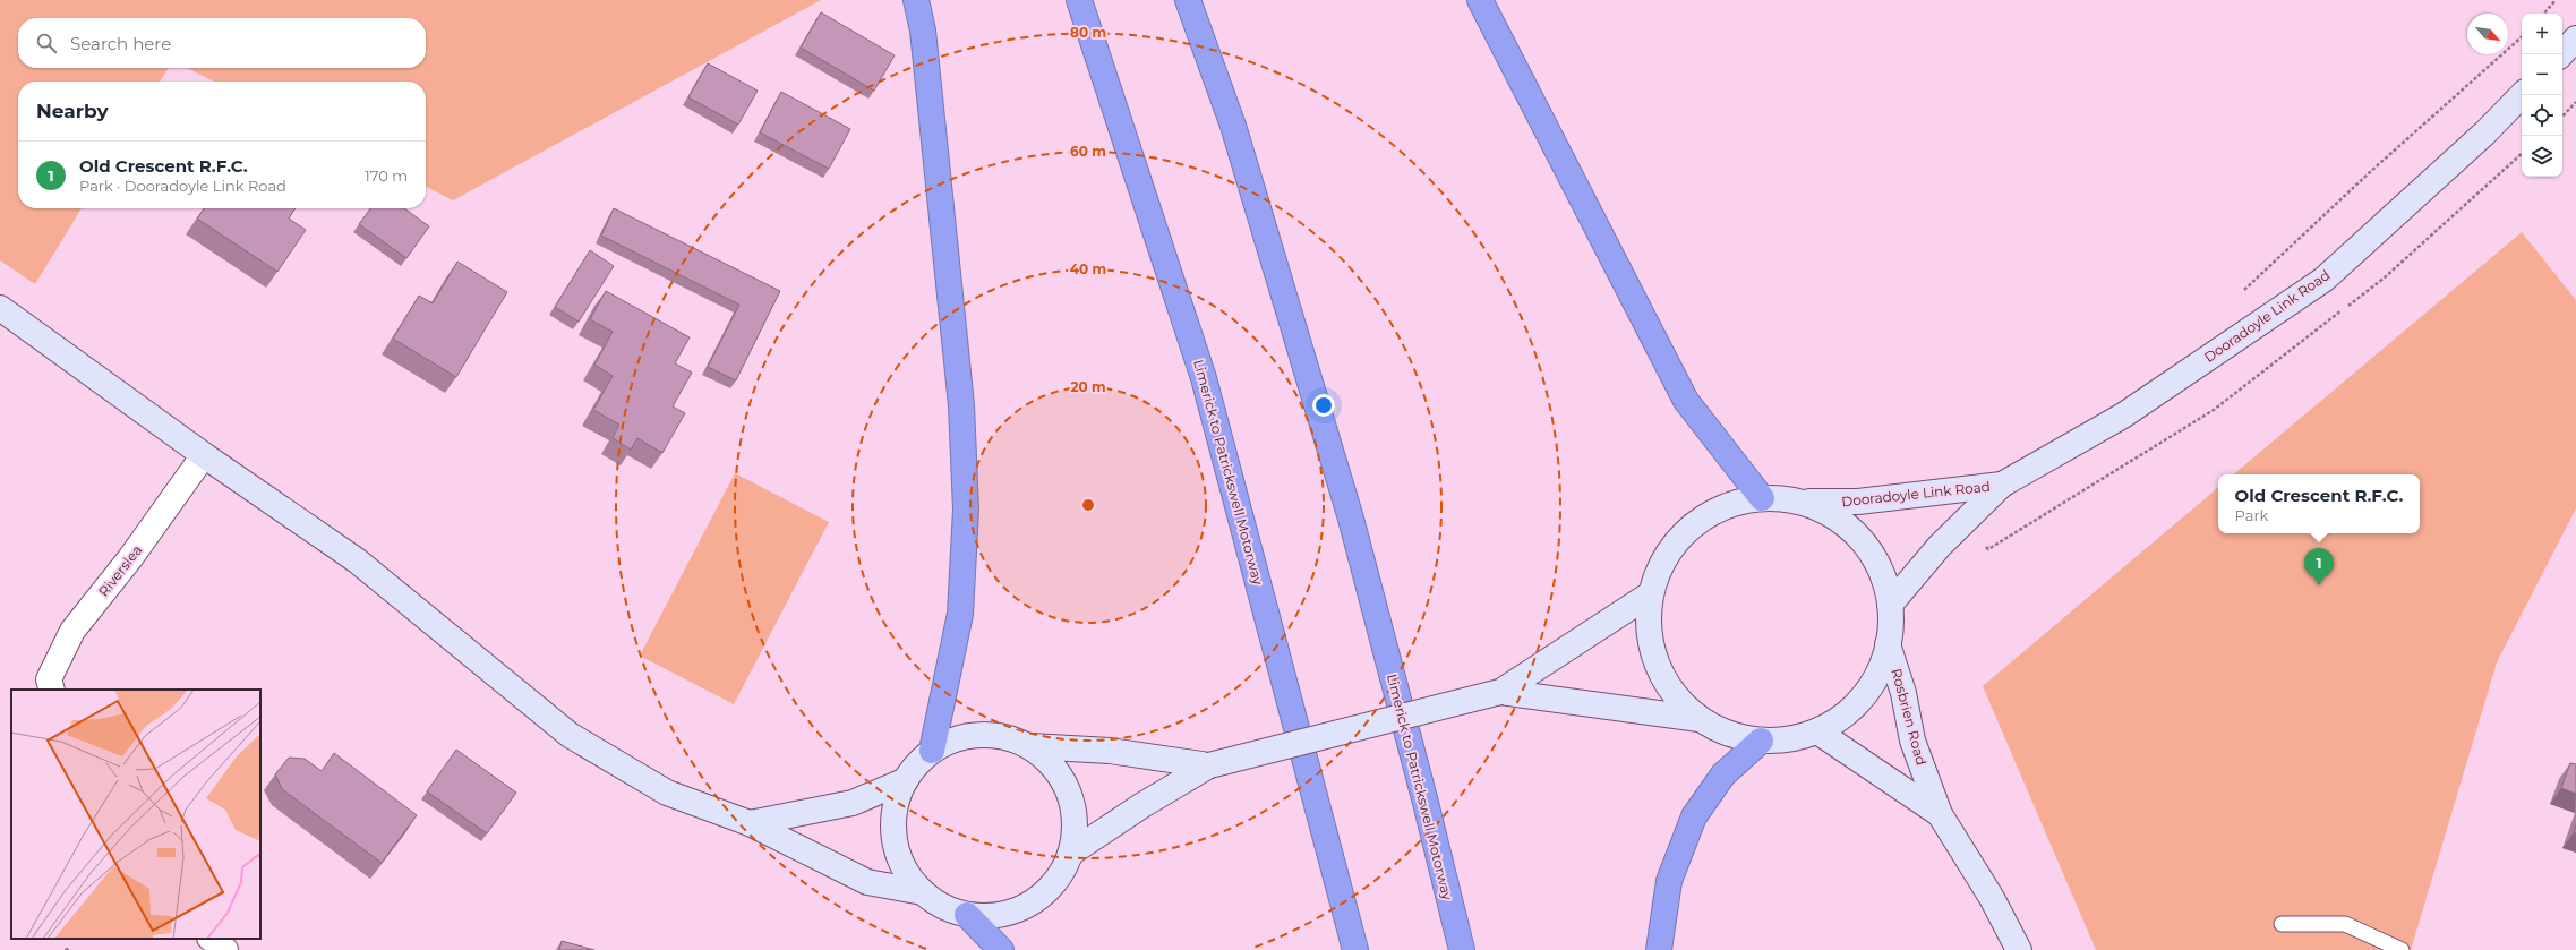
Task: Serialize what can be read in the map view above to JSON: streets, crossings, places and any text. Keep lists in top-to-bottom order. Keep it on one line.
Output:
{"streets":{"highway":["Limerick to Patrickswell Motorway"],"main road":["Dooradoyle Link Road","Rosbrien Road"],"street":["Riverslea"]},"north":"bottom right","page":{"map_buttons":["+","−"],"search":"Search here","heading":"Nearby","list":[{"mark":"1","name":"Old Crescent R.F.C.","note":"Park · Dooradoyle Link Road","value":"170 m"}],"popup":["Old Crescent R.F.C.","Park"],"pins":"1"},"rings":["80 m","60 m","40 m","20 m"]}
